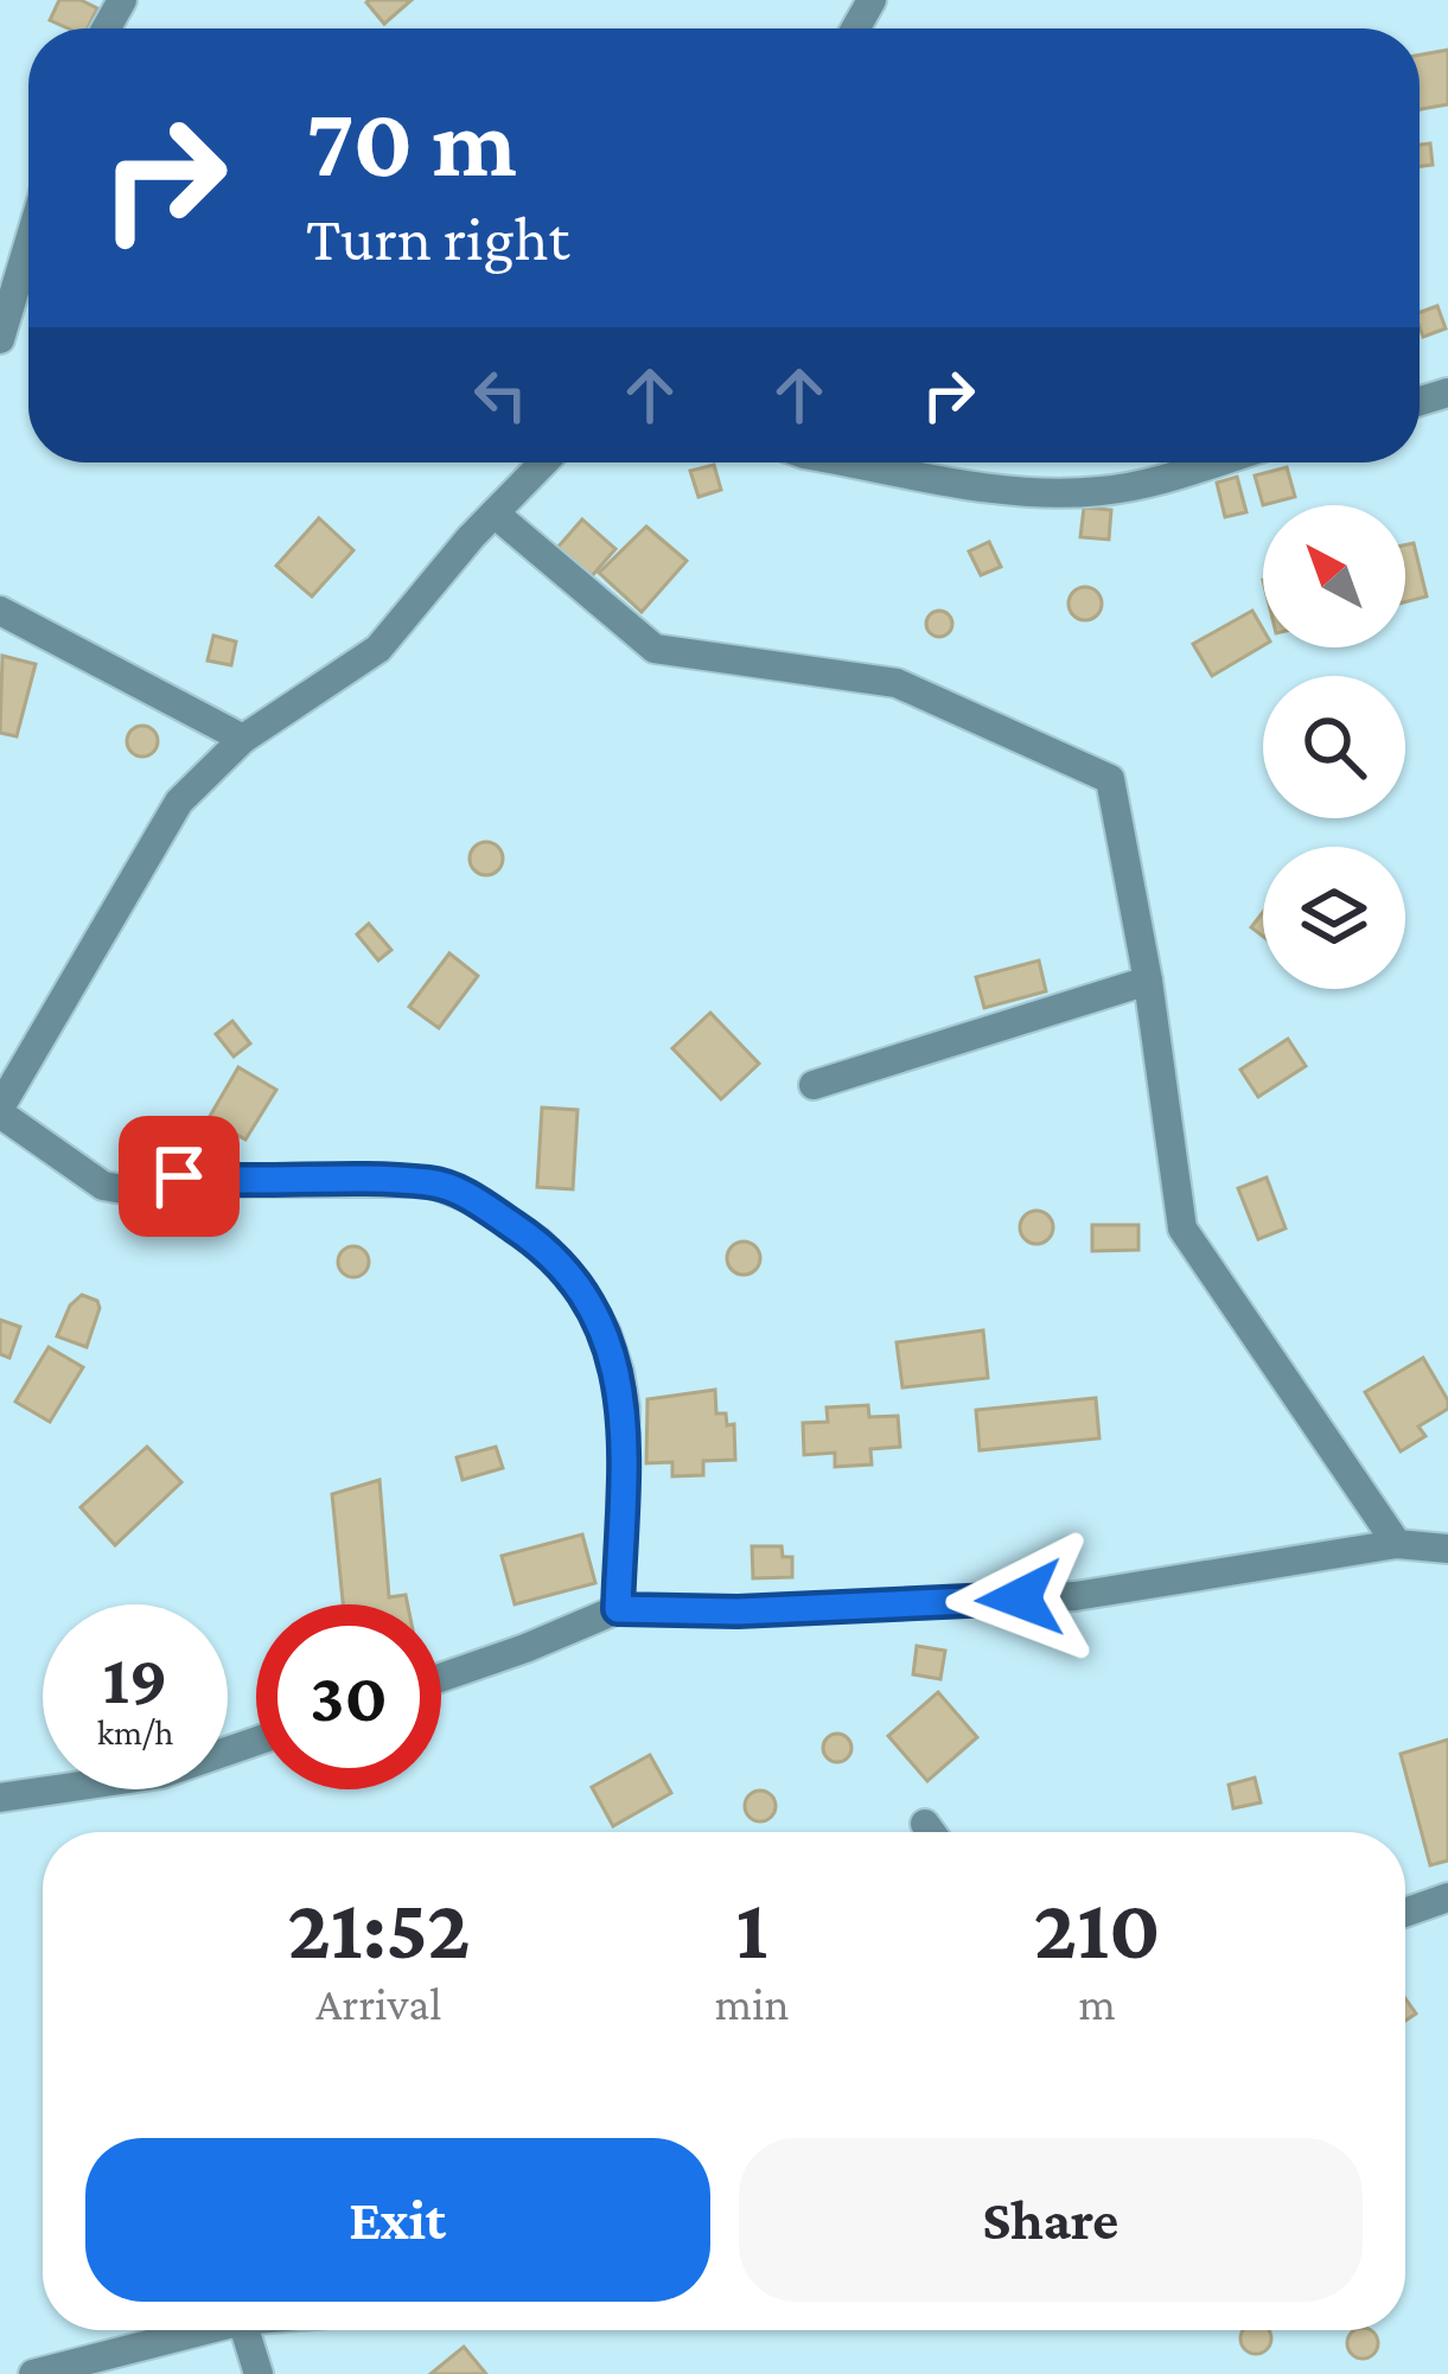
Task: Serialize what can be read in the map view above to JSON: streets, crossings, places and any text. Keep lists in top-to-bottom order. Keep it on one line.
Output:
{"north":"top left","page":{"turn":["70 m","Turn right"],"speed":"19 km/h","limit":"30","eta":["21:52","Arrival","1","min","210","m"],"buttons":["Exit","Share"]}}
